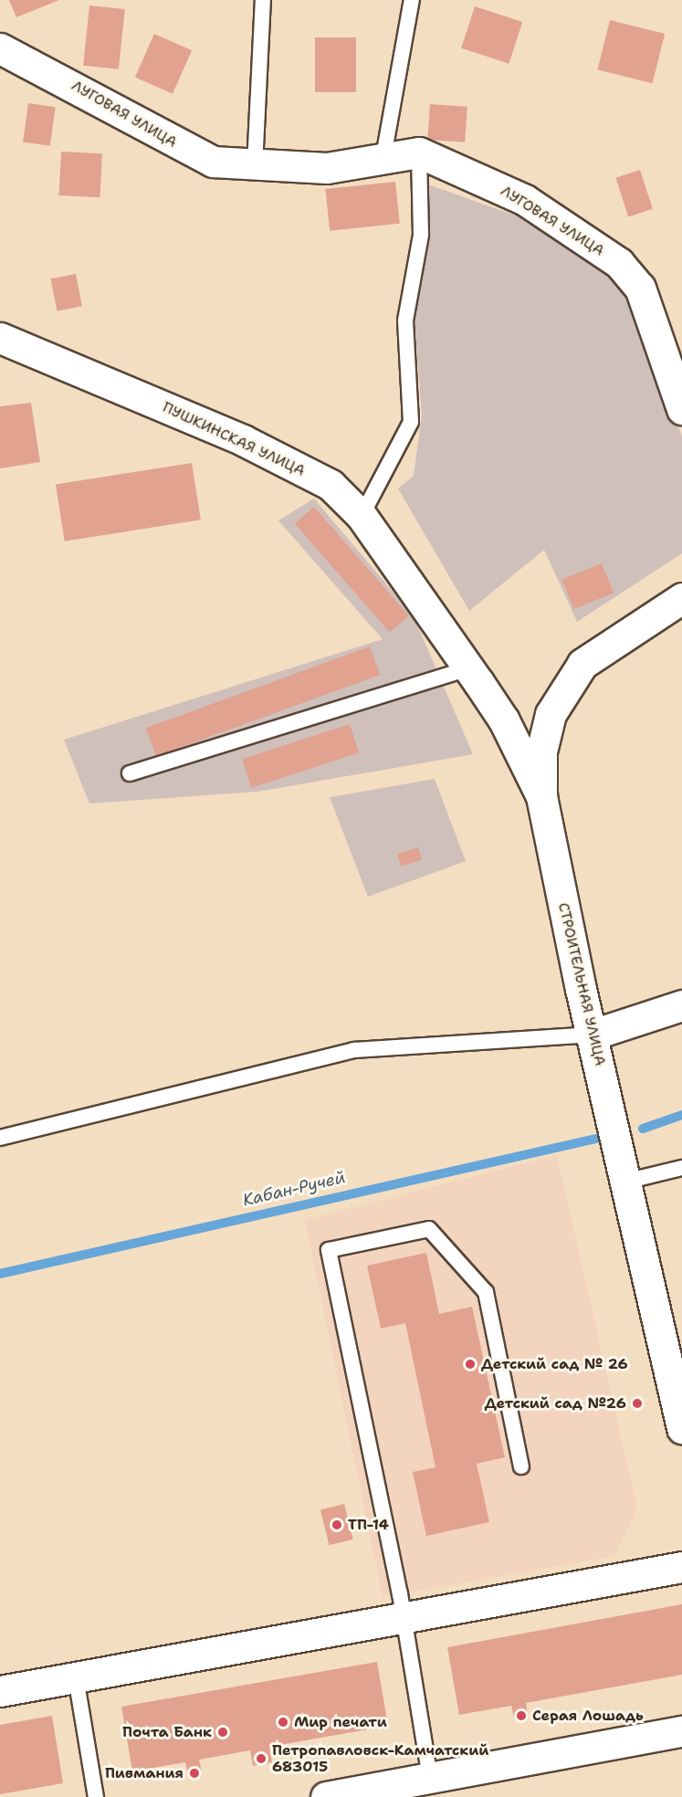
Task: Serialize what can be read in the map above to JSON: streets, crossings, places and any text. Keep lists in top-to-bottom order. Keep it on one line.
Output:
{"streets":{"street":["ЛУГОВАЯ УЛИЦА","ПУШКИНСКАЯ УЛИЦА","СТРОИТЕЛЬНАЯ УЛИЦА"]},"crossings":[["ПУШКИНСКАЯ УЛИЦА","СТРОИТЕЛЬНАЯ УЛИЦА"]],"water":["Кабан-Ручей"],"places":["Детский сад № 26","Детский сад №26","ТП-14","Серая Лошадь","Мир печати","Почта Банк","Петропавловск-Камчатский 683015","Пивмания"]}
